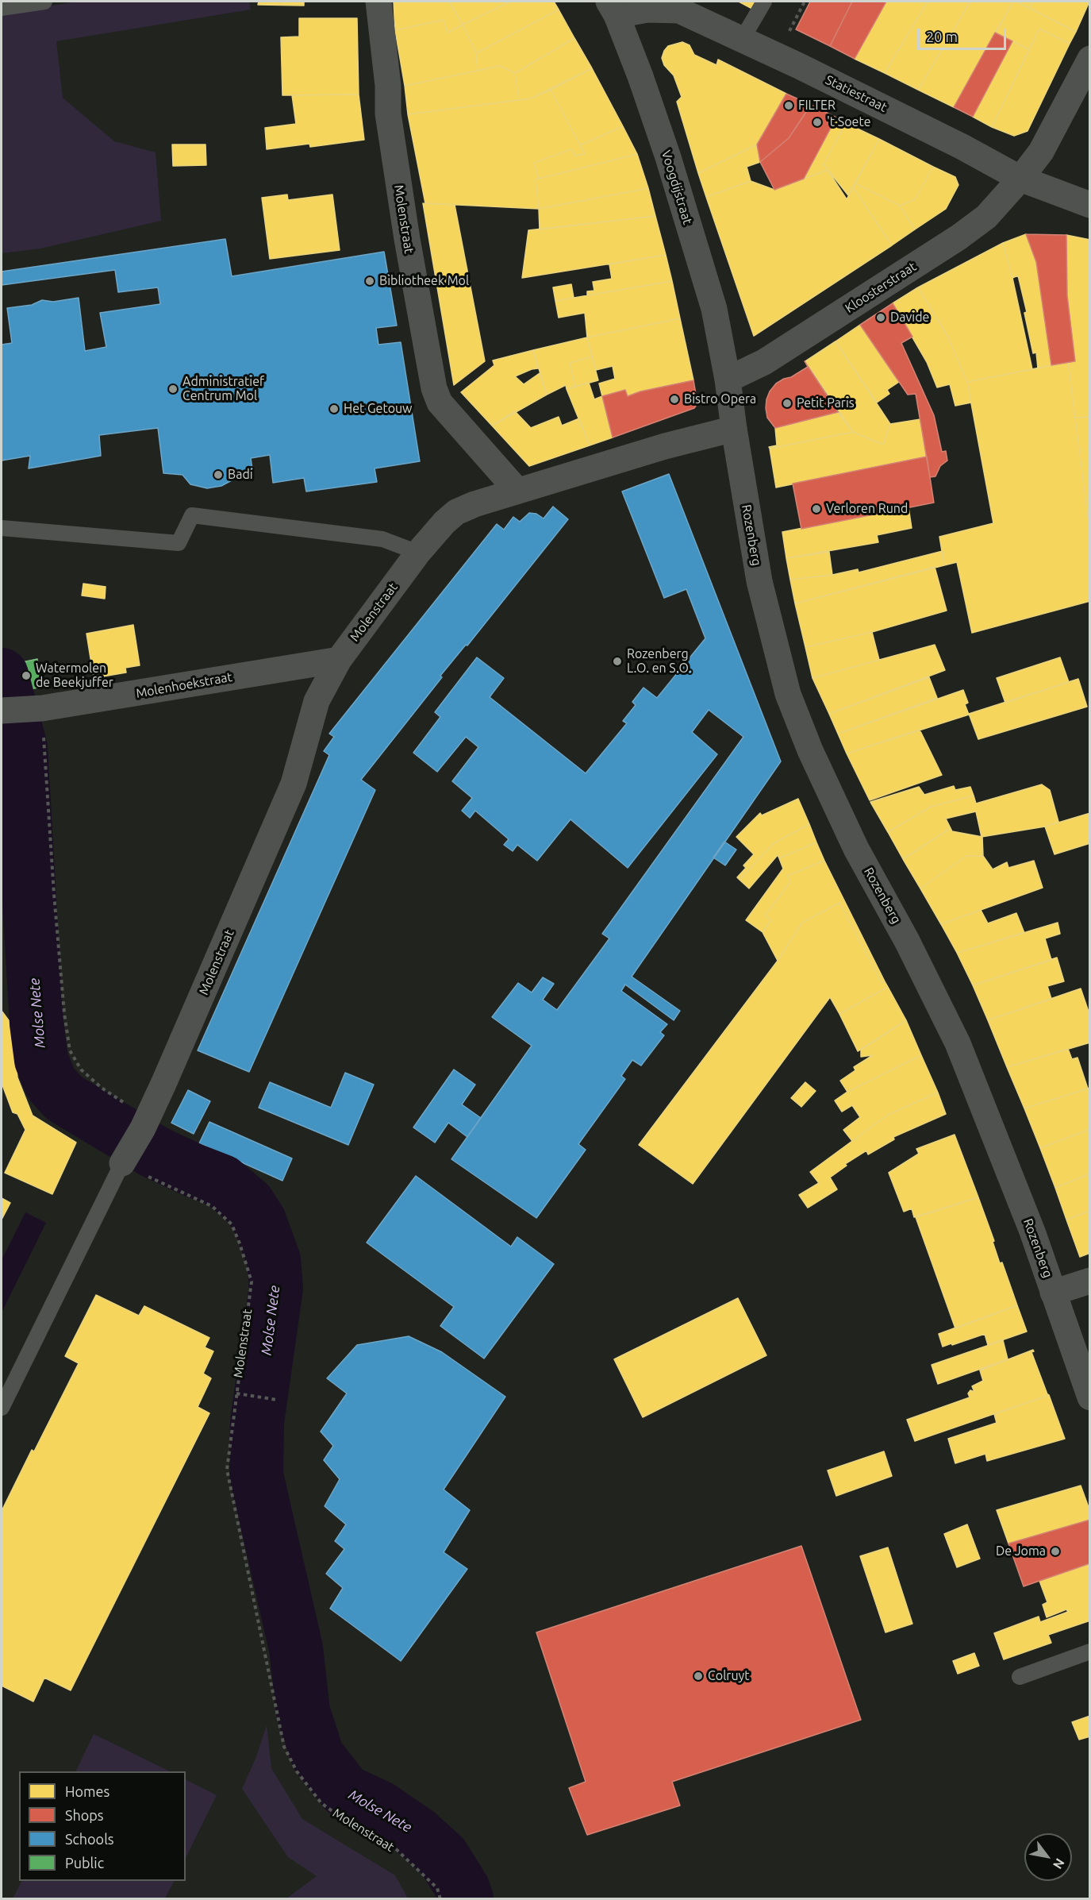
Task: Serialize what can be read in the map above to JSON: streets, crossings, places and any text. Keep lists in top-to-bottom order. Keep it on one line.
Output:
{"streets":{"street":["Statiestraat","Voogdijstraat","Molenstraat","Kloosterstraat","Rozenberg","Molenhoekstraat"]},"crossings":[["Statiestraat","Voogdijstraat"],["Statiestraat","Kloosterstraat"],["Voogdijstraat","Kloosterstraat"],["Voogdijstraat","Rozenberg"],["Molenstraat","Molenhoekstraat"],["Kloosterstraat","Rozenberg"]],"water":["Molse Nete"],"places":["FILTER","'t Soete","Bibliotheek Mol","Davide","Administratief Centrum Mol","Bistro Opera","Petit Paris","Het Getouw","Badi","Verloren Rund","Rozenberg L.O. en S.O.","Watermolen de Beekjuffer","De Joma","Colruyt"],"legend":["Homes","Shops","Schools","Public"],"scale_bar":"20 m","north":"bottom right"}
